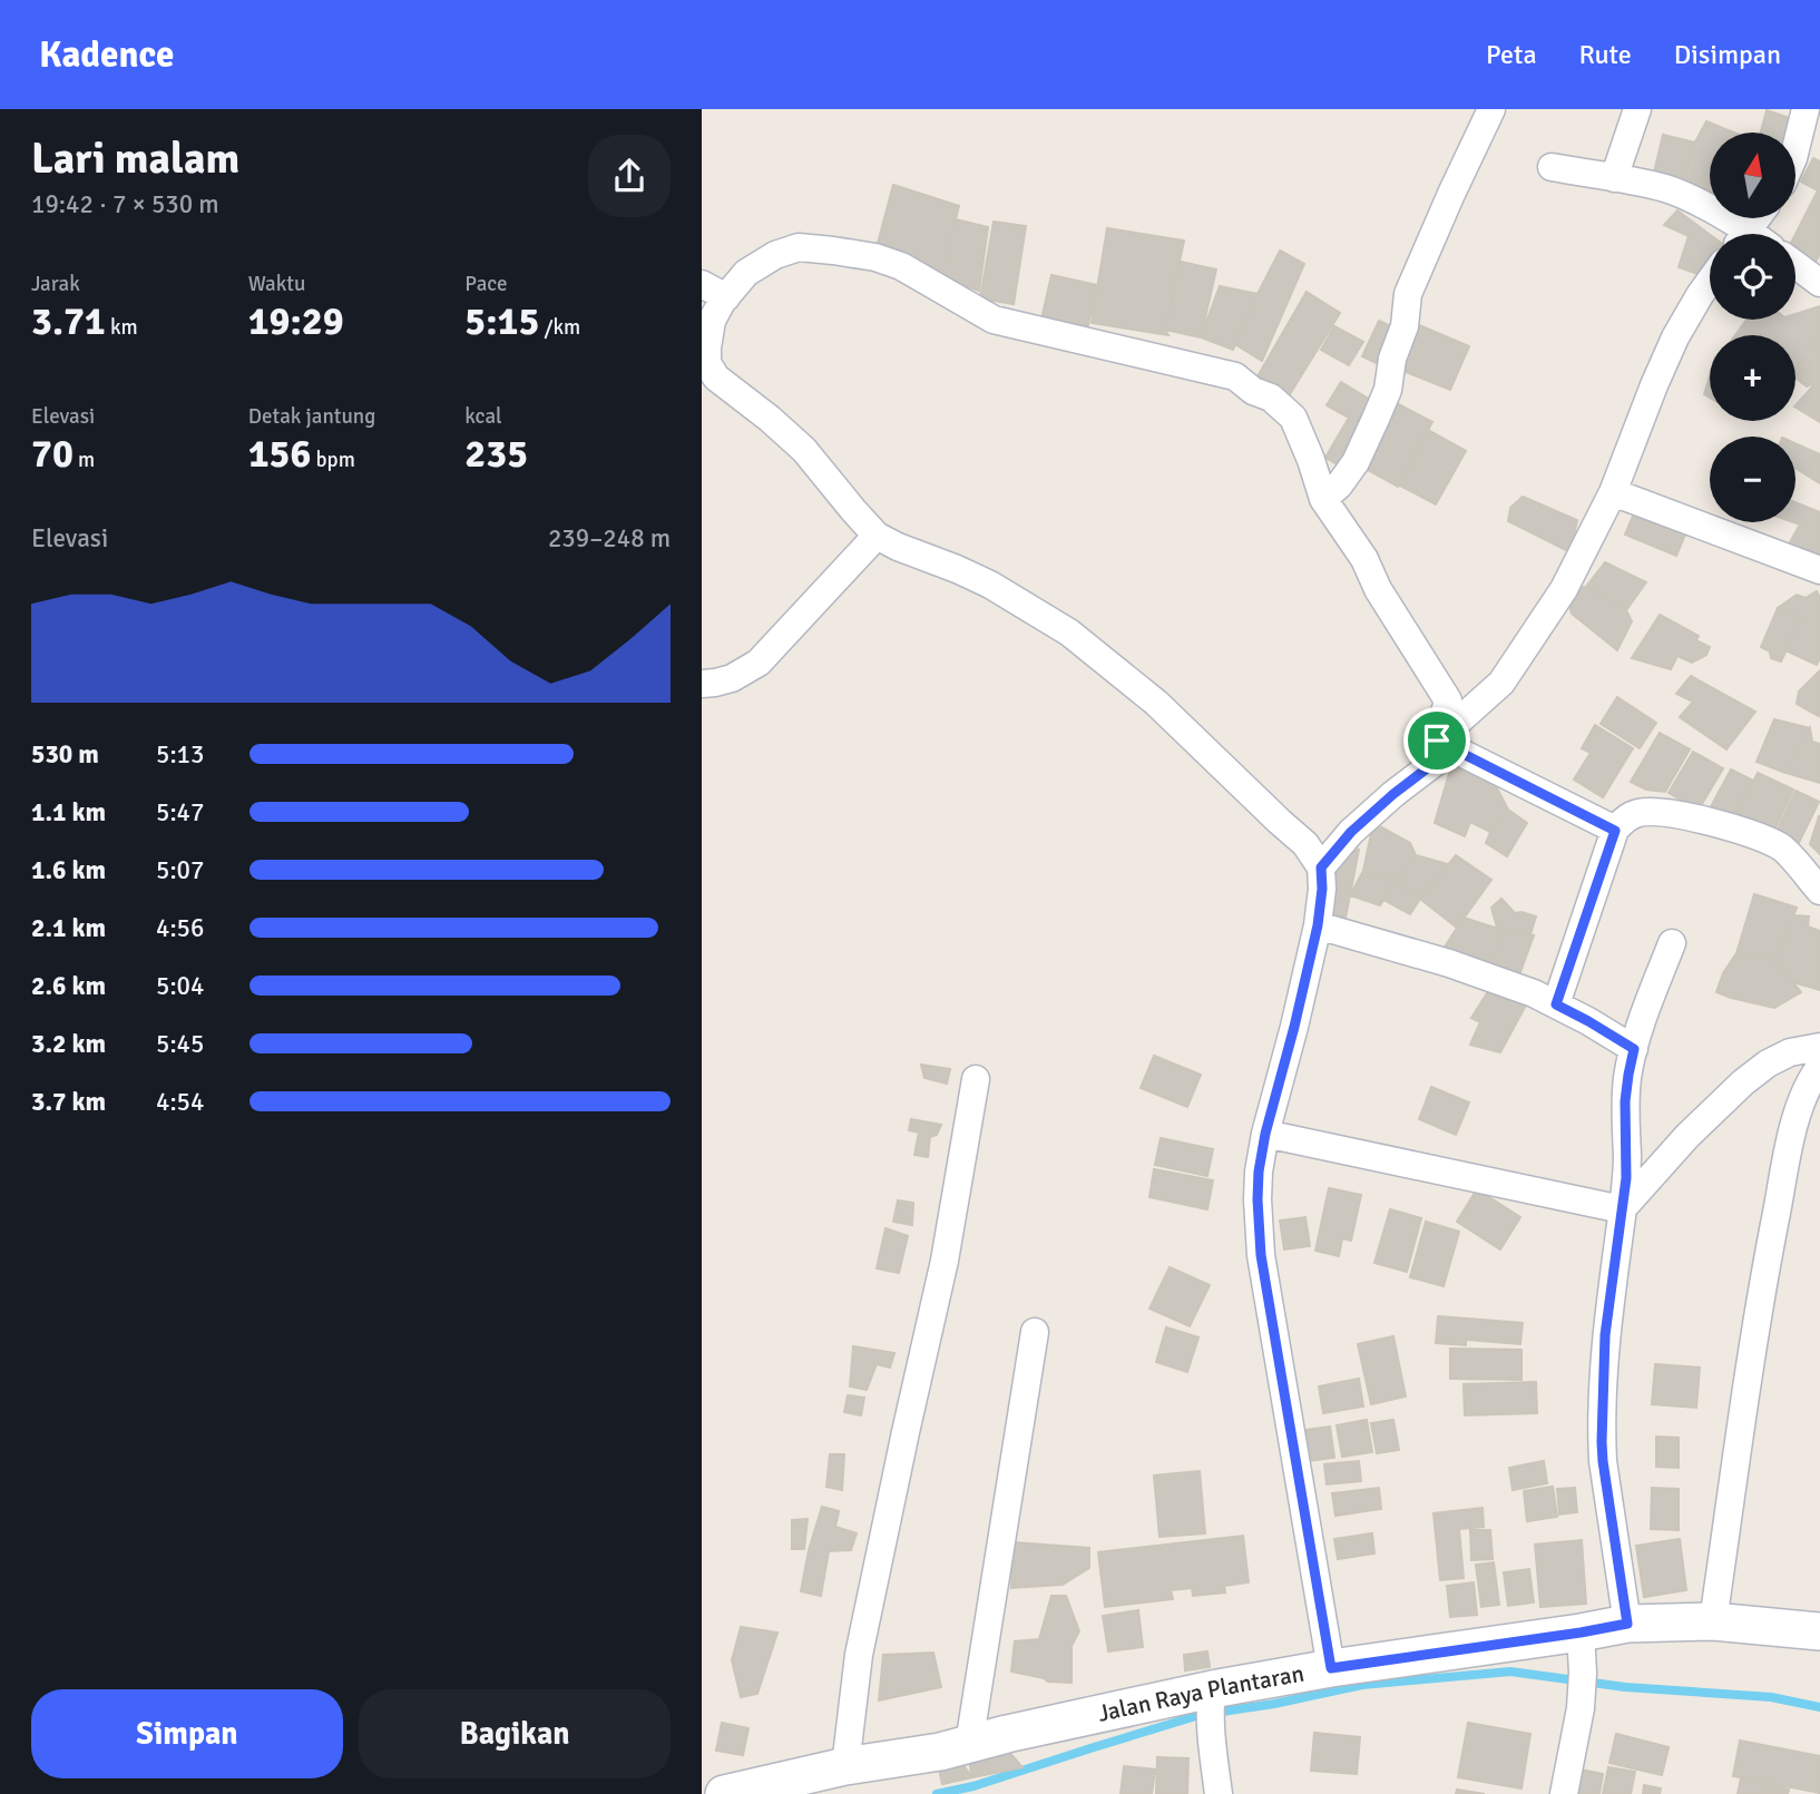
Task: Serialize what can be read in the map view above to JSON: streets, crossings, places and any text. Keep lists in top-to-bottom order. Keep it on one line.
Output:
{"streets":{"main road":["Jalan Raya Plantaran"]},"north":"top","page":{"header":"Kadence","nav":["Peta","Rute","Disimpan"],"heading":["Lari malam","19:42 · 7 × 530 m"],"map_buttons":["+","−"],"stats":[["Jarak","3.71 km"],["Waktu","19:29"],["Pace","5:15 /km"],["Elevasi","70 m"],["Detak jantung","156 bpm"],["kcal","235"]],"chart":["Elevasi","239–248 m"],"list":[{"name":"530 m","note":"5:13"},{"name":"1.1 km","note":"5:47"},{"name":"1.6 km","note":"5:07"},{"name":"2.1 km","note":"4:56"},{"name":"2.6 km","note":"5:04"},{"name":"3.2 km","note":"5:45"},{"name":"3.7 km","note":"4:54"}],"buttons":["Simpan","Bagikan"]}}
